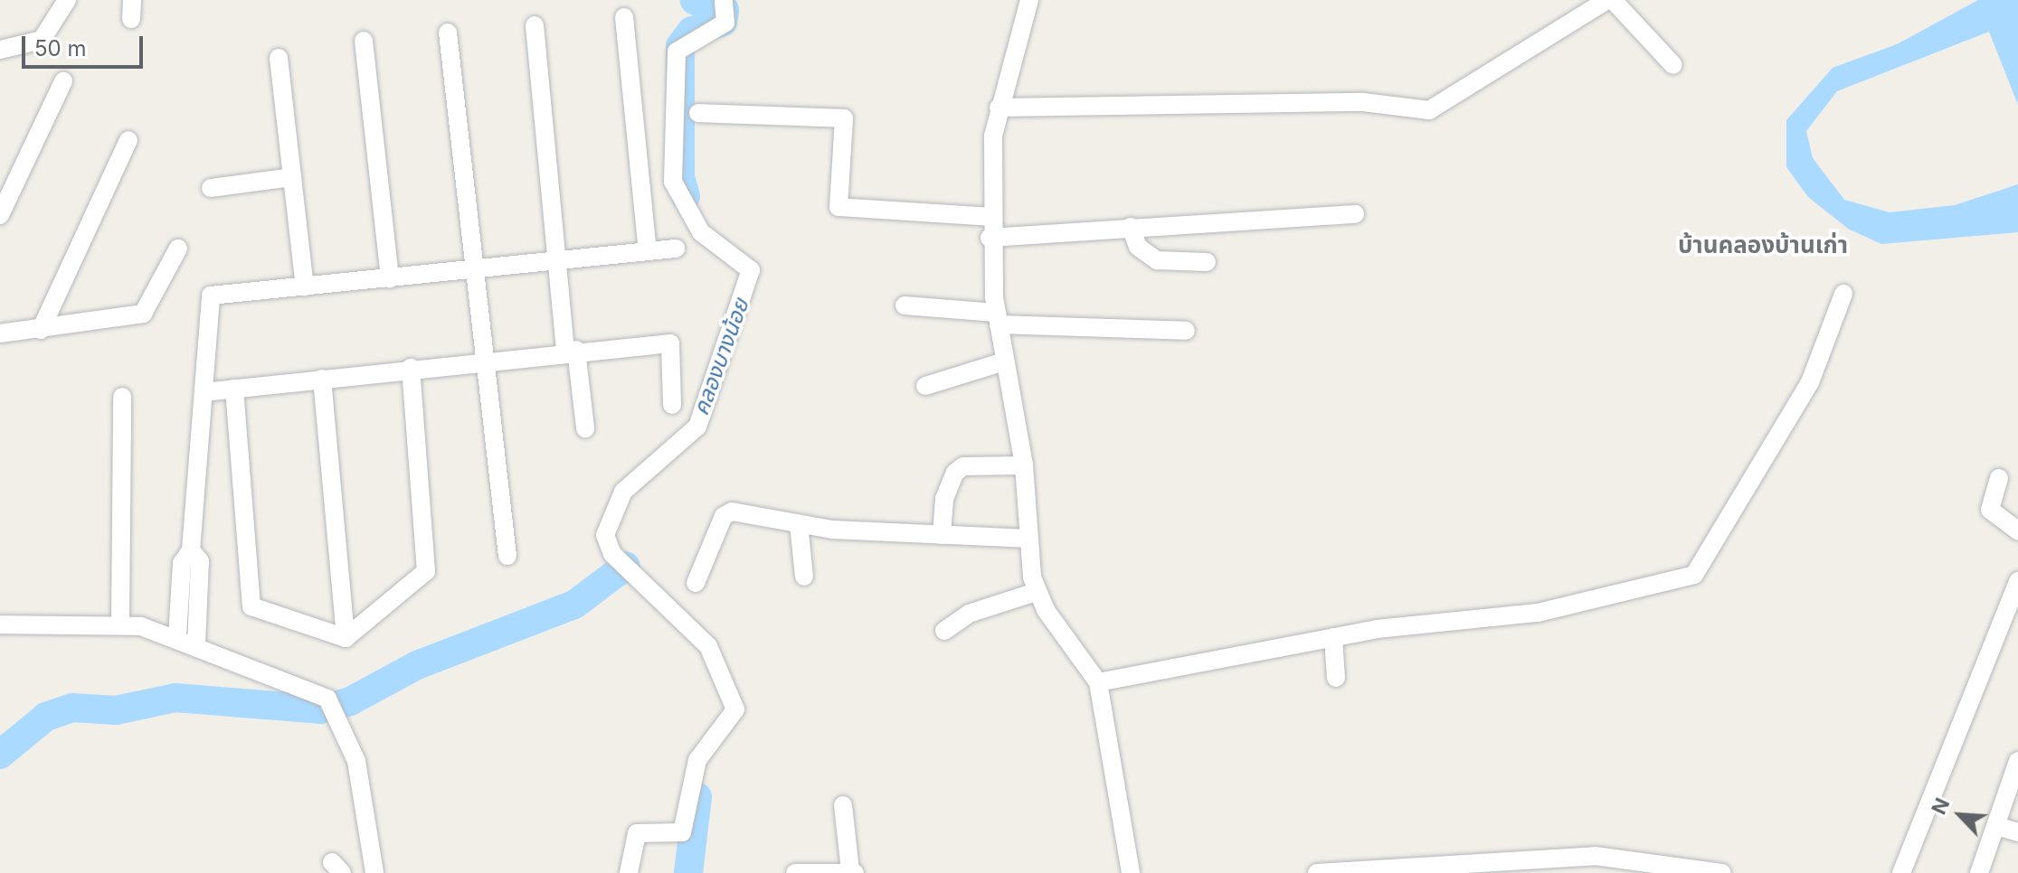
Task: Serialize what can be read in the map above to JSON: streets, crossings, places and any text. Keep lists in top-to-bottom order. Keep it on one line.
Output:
{"districts":["บ้านคลองบ้านเก่า"],"water":["คลองบางน้อย"],"scale_bar":"50 m","north":"top left"}
